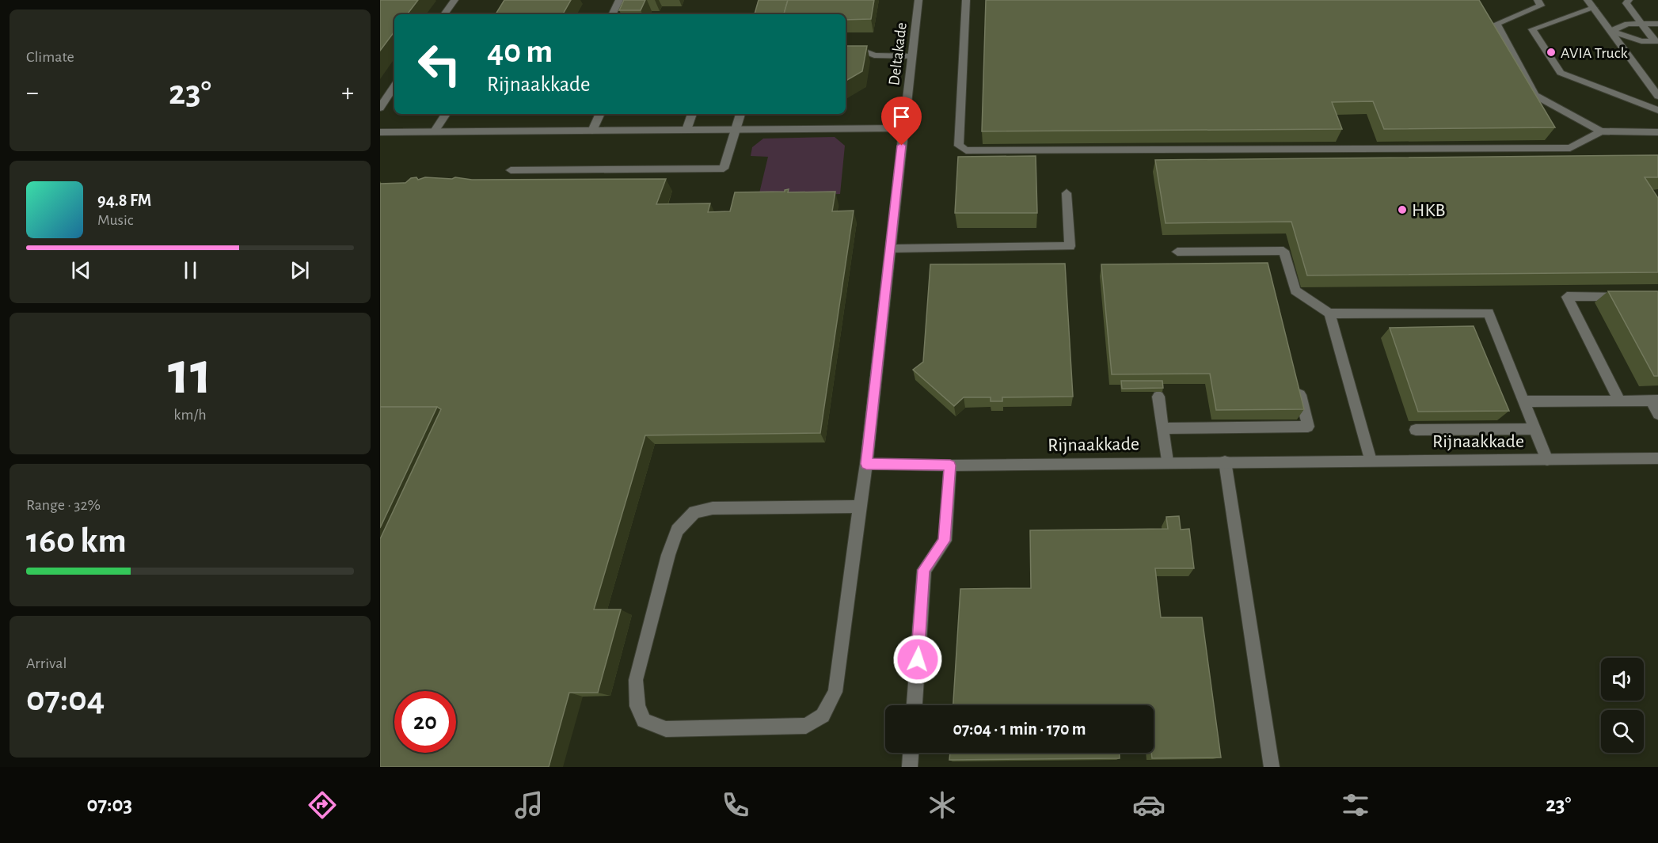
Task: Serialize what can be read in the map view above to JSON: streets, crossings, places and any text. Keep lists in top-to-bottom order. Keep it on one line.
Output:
{"streets":{"street":["Deltakade","Rijnaakkade"]},"places":["AVIA Truck","HKB"],"page":{"tile":["Climate",["11","km/h"],["Range · 32%","160 km"],["Arrival","07:04"]],"turn":["40 m","Rijnaakkade"],"heat":["−","23°","+"],"song":["94.8 FM","Music"],"limit":"20","trip":"07:04 · 1 min · 170 m","tabs":["07:03","23°"]}}
